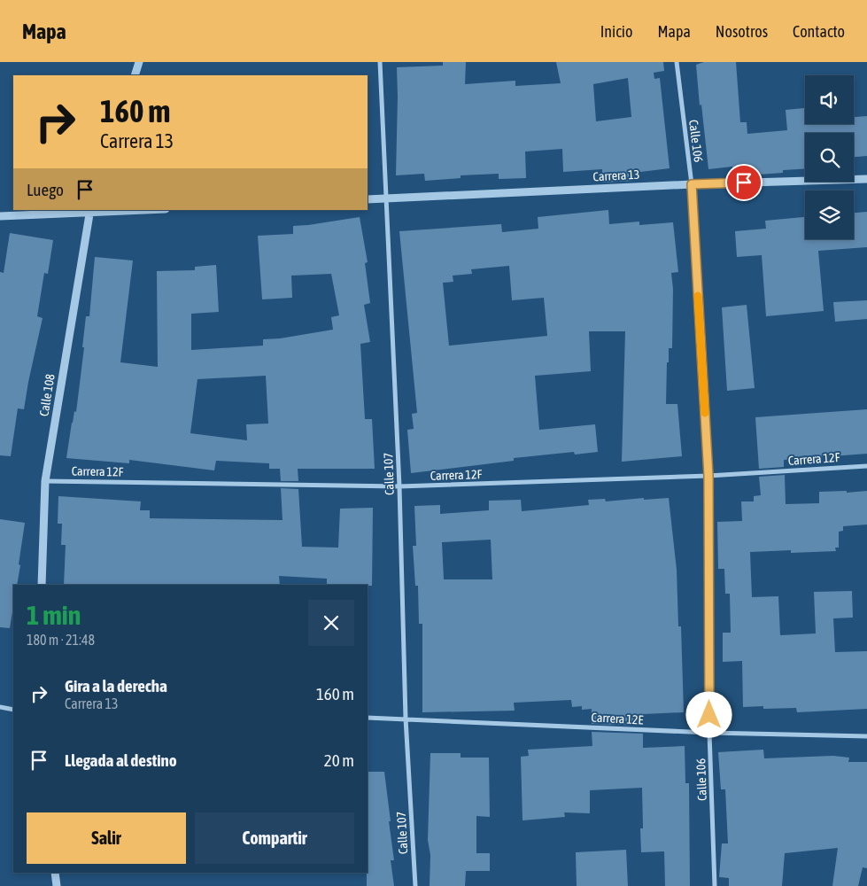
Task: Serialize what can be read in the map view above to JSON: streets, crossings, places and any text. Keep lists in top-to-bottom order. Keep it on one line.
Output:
{"streets":{"street":["Calle 106","Carrera 13","Calle 108","Carrera 12F","Calle 107","Carrera 12E"]},"crossings":[["Calle 106","Carrera 13"],["Calle 106","Carrera 12F"],["Calle 106","Carrera 12E"],["Carrera 13","Calle 107"],["Calle 108","Carrera 12F"],["Carrera 12F","Calle 107"],["Calle 107","Carrera 12E"]],"page":{"header":"Mapa","nav":["Inicio","Mapa","Nosotros","Contacto"],"turn":["160 m","Carrera 13"],"then":"Luego","heading":["1 min","180 m · 21:48"],"list":[{"name":"Gira a la derecha","note":"Carrera 13","value":"160 m"},{"name":"Llegada al destino","value":"20 m"}],"buttons":["Salir","Compartir"]}}
